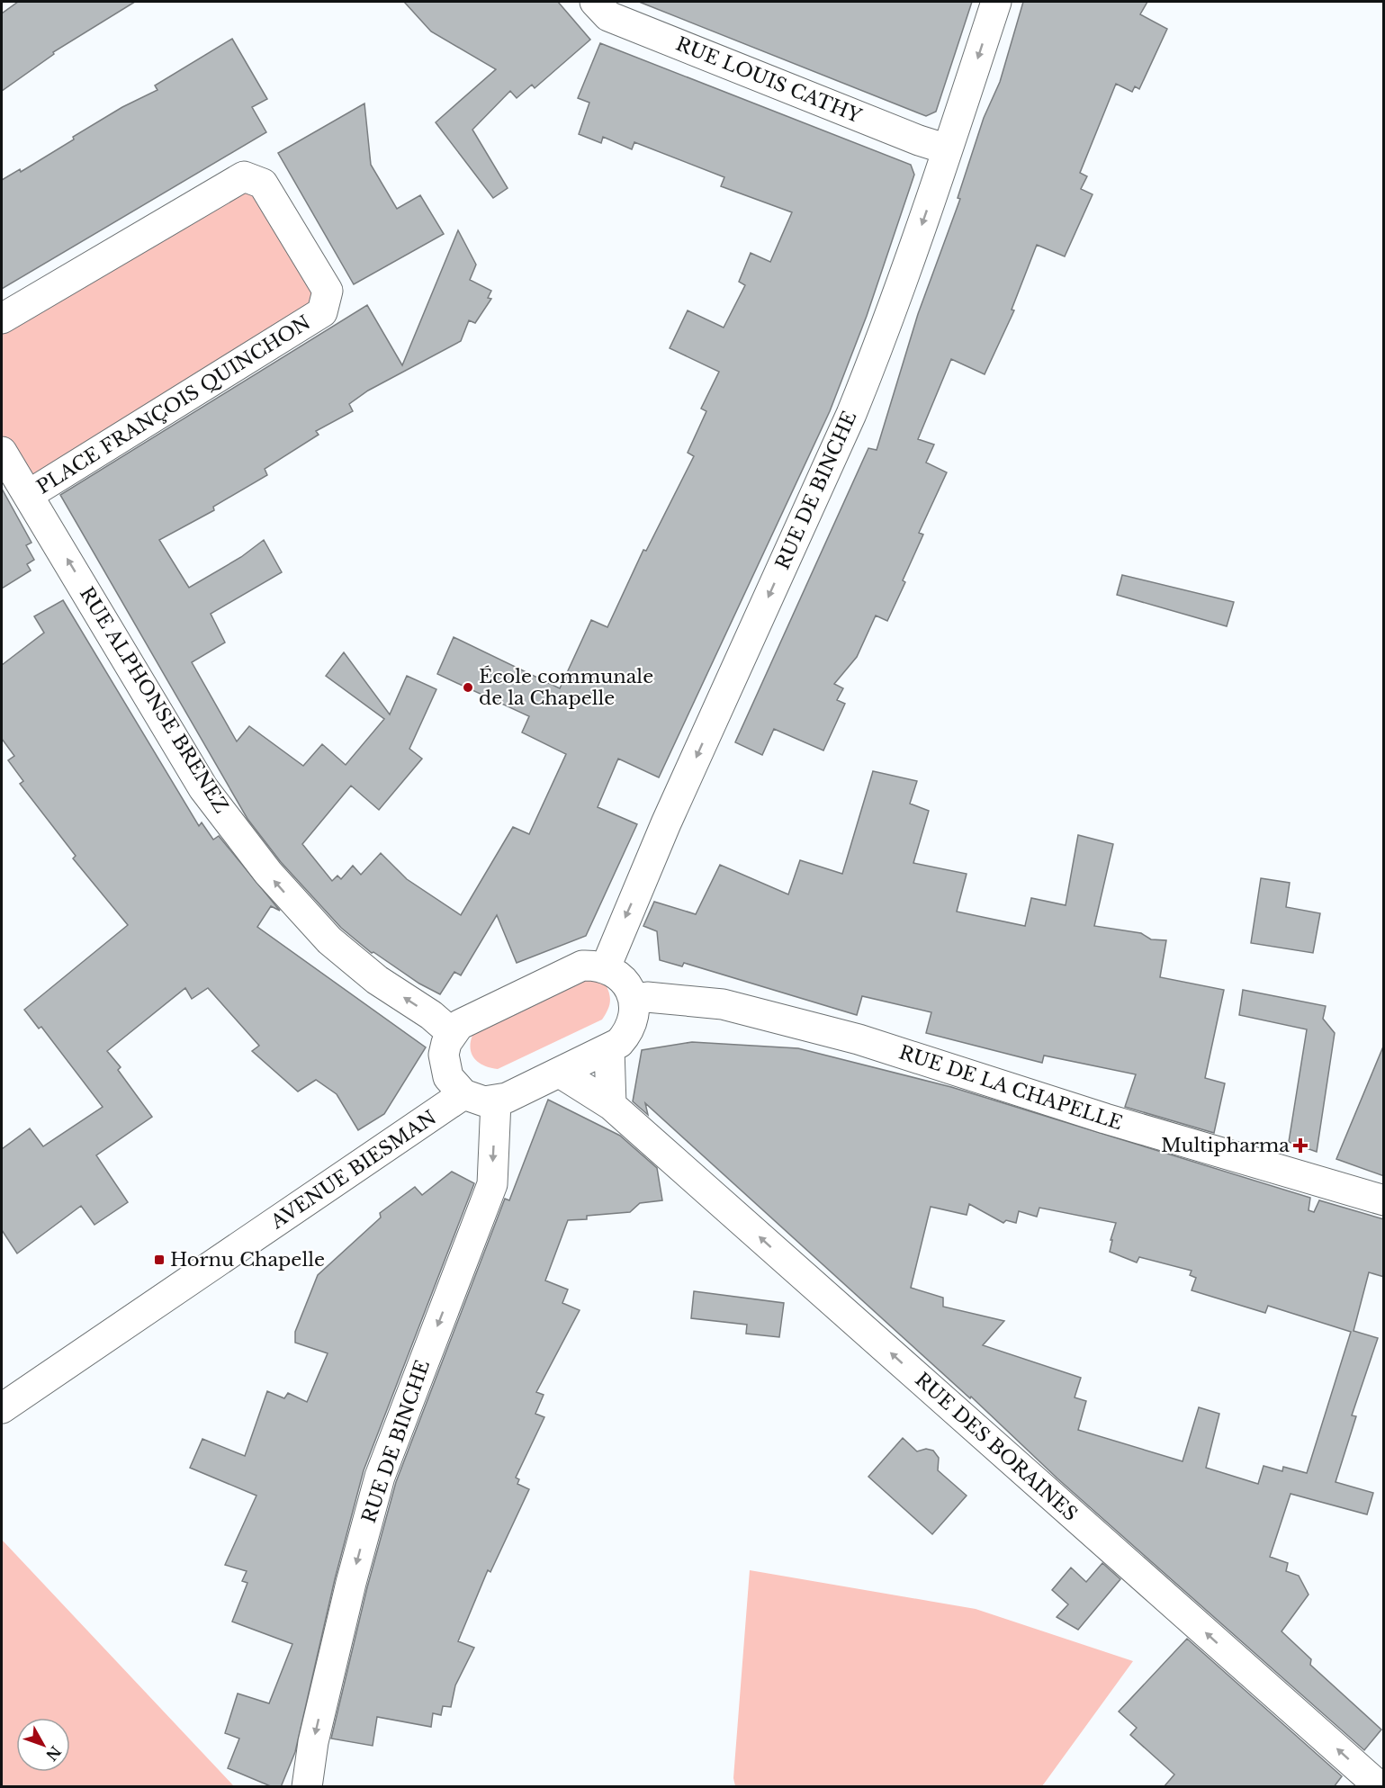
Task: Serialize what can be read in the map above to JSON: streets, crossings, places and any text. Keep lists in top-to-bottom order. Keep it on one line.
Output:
{"streets":{"street":["RUE LOUIS CATHY","PLACE FRANÇOIS QUINCHON","RUE DE BINCHE","RUE ALPHONSE BRENEZ","RUE DE LA CHAPELLE","AVENUE BIESMAN","RUE DES BORAINES"]},"crossings":[["RUE LOUIS CATHY","RUE DE BINCHE"],["PLACE FRANÇOIS QUINCHON","RUE ALPHONSE BRENEZ"]],"one_way":["RUE DE BINCHE","RUE ALPHONSE BRENEZ","RUE DES BORAINES"],"places":{"other":["École communale de la Chapelle"],"health":["Multipharma"],"transit":["Hornu Chapelle"]},"north":"bottom right"}
